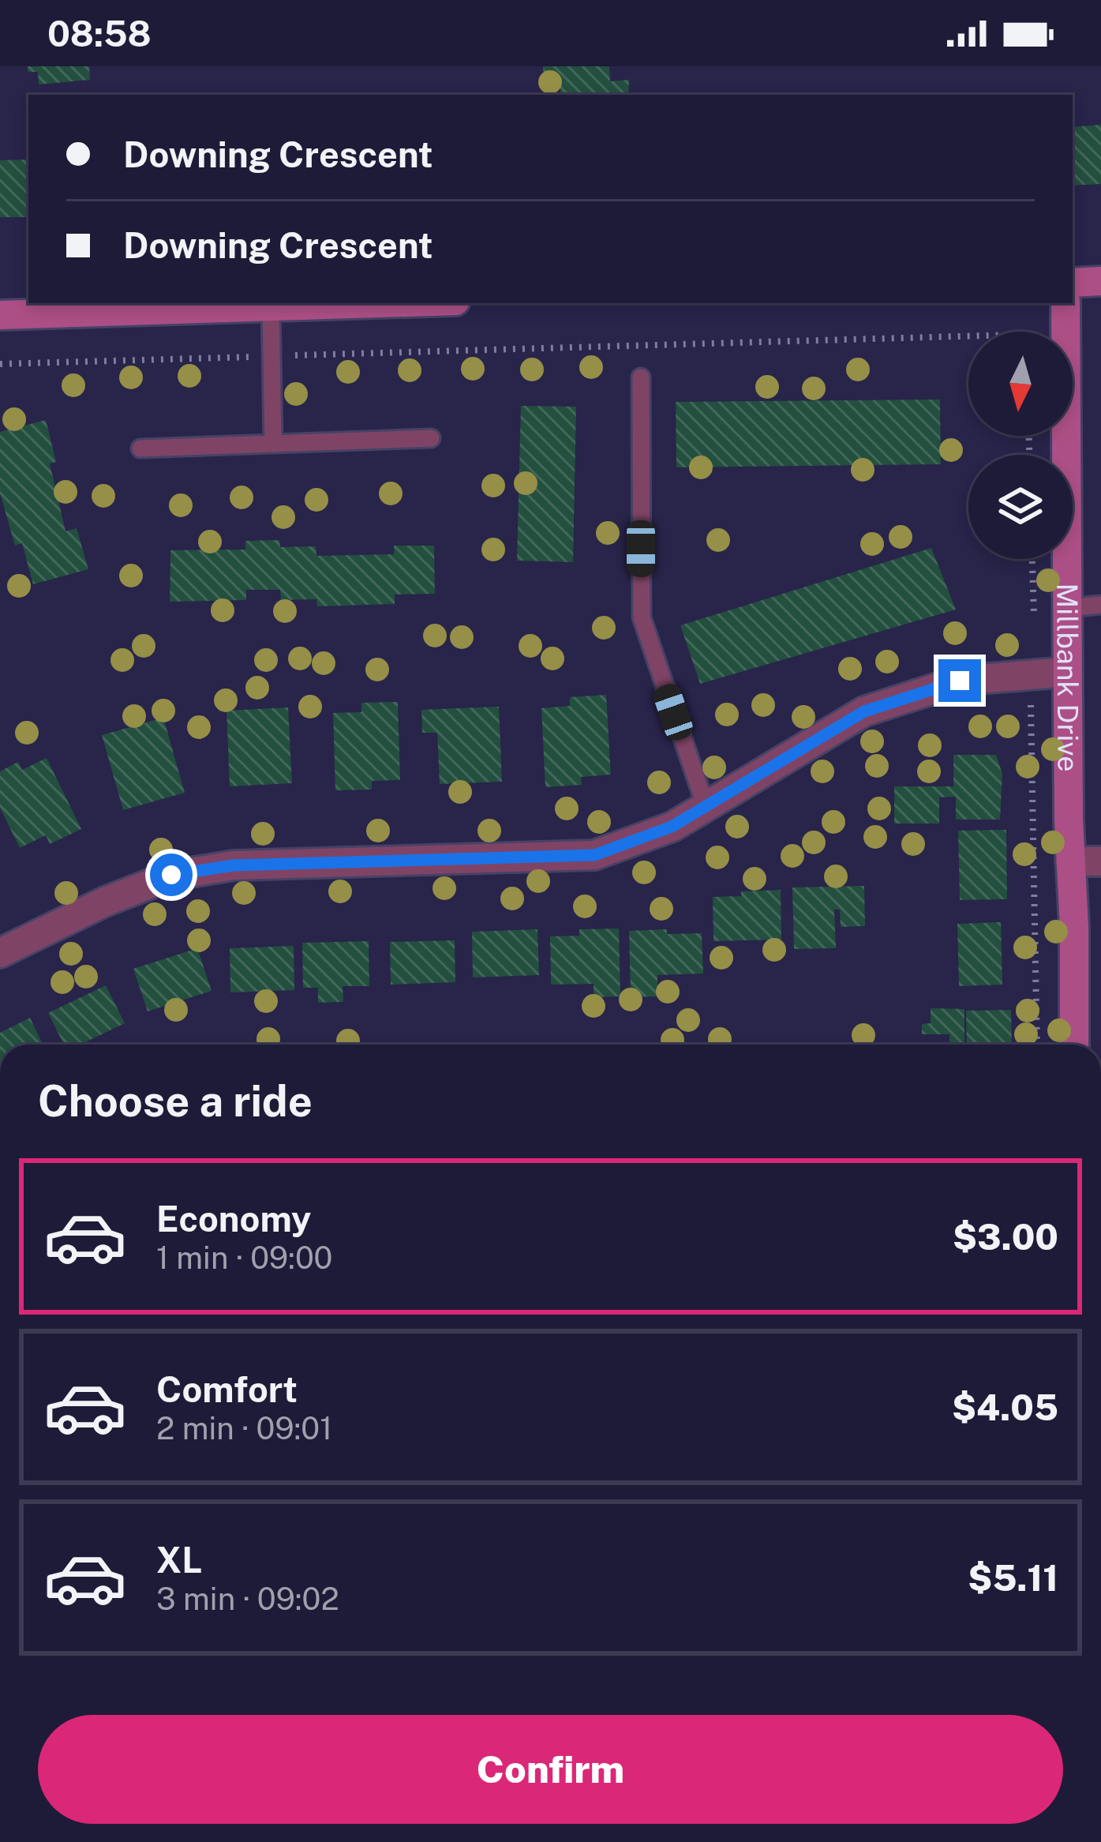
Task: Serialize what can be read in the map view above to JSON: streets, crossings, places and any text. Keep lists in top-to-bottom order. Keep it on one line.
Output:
{"streets":{"street":["Millbank Drive"]},"north":"bottom","page":{"status":"08:58","banner":["Downing Crescent","Downing Crescent"],"heading":"Choose a ride","list":[{"name":"Economy","note":"1 min · 09:00","value":"$3.00"},{"name":"Comfort","note":"2 min · 09:01","value":"$4.05"},{"name":"XL","note":"3 min · 09:02","value":"$5.11"}],"buttons":"Confirm"}}
